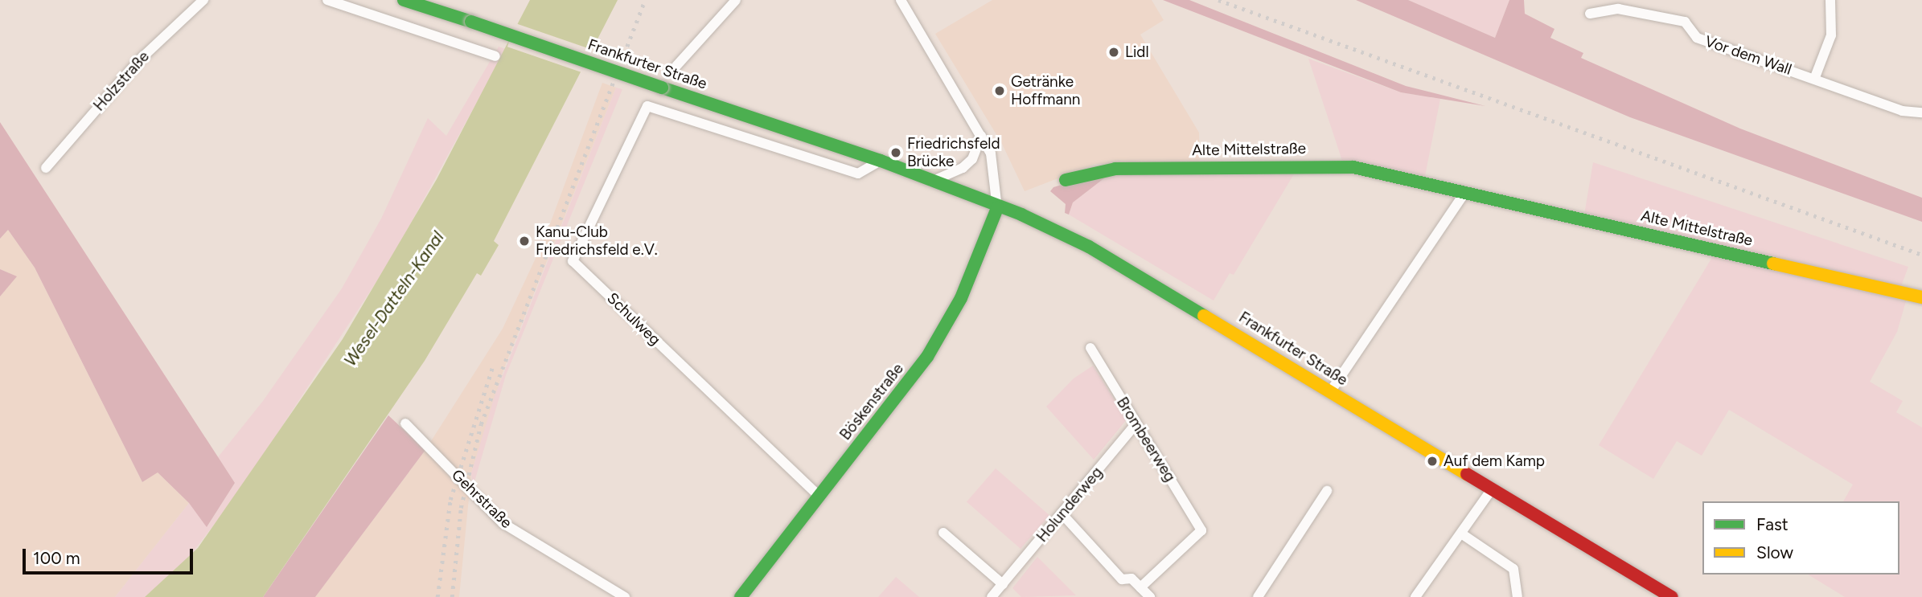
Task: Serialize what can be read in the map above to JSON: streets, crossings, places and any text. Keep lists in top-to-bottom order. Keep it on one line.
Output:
{"streets":{"main road":["Frankfurter Straße","Alte Mittelstraße","Böskenstraße"],"street":["Vor dem Wall","Holzstraße","Schulweg","Brombeerweg","Gehrstraße","Holunderweg"]},"crossings":[["Frankfurter Straße","Schulweg"],["Frankfurter Straße","Böskenstraße"],["Schulweg","Böskenstraße"],["Brombeerweg","Holunderweg"]],"water":["Wesel-Datteln-Kanal"],"places":["Lidl","Getränke Hoffmann","Friedrichsfeld Brücke","Kanu-Club Friedrichsfeld e.V.","Auf dem Kamp"],"legend":["Fast","Slow"],"scale_bar":"100 m"}
